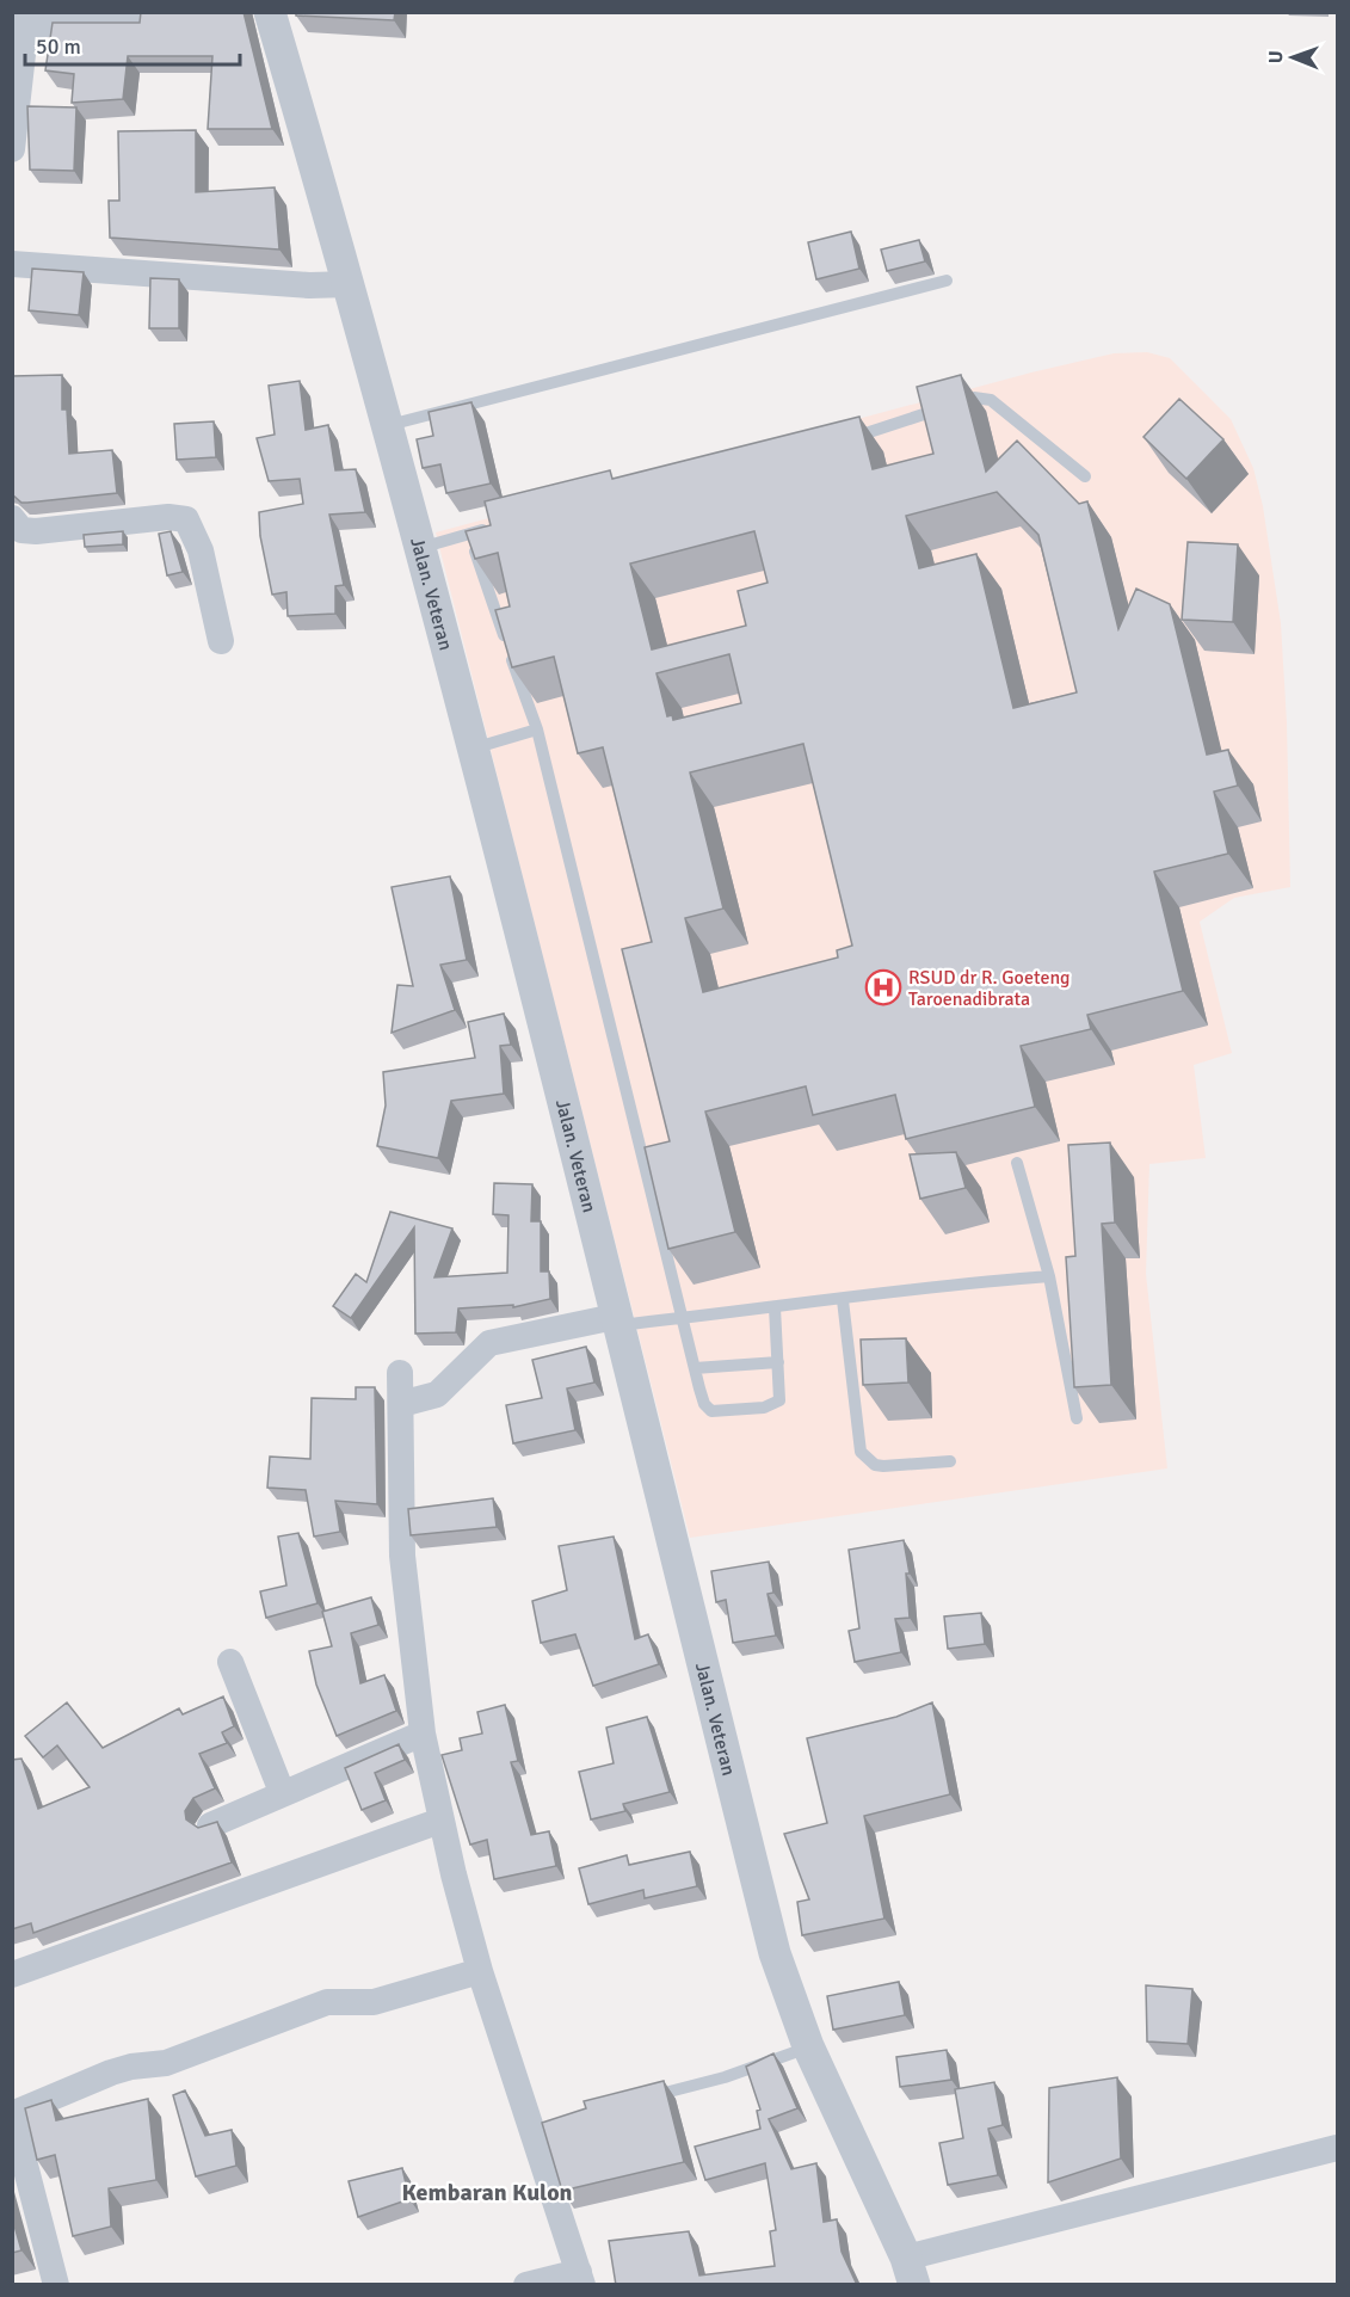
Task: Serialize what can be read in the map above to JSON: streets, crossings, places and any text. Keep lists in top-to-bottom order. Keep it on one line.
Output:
{"streets":{"street":["Jalan. Veteran"]},"districts":["Kembaran Kulon"],"places":{"hospital":["RSUD dr R. Goeteng Taroenadibrata"]},"scale_bar":"50 m","north":"left"}
